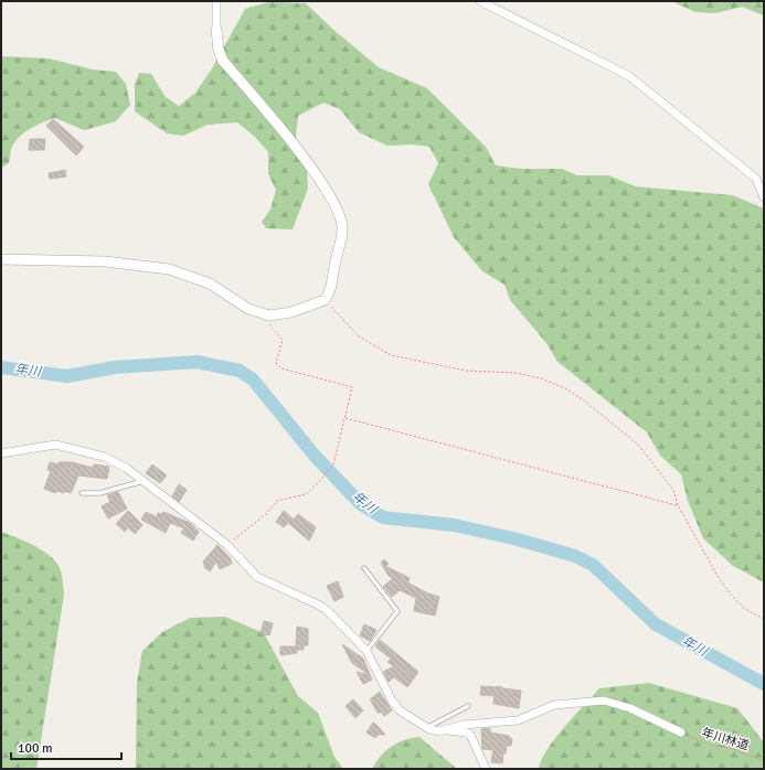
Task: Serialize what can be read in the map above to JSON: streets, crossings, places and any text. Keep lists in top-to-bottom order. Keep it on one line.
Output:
{"streets":{"path":["年川林道"]},"water":["年川"],"scale_bar":"100 m"}
